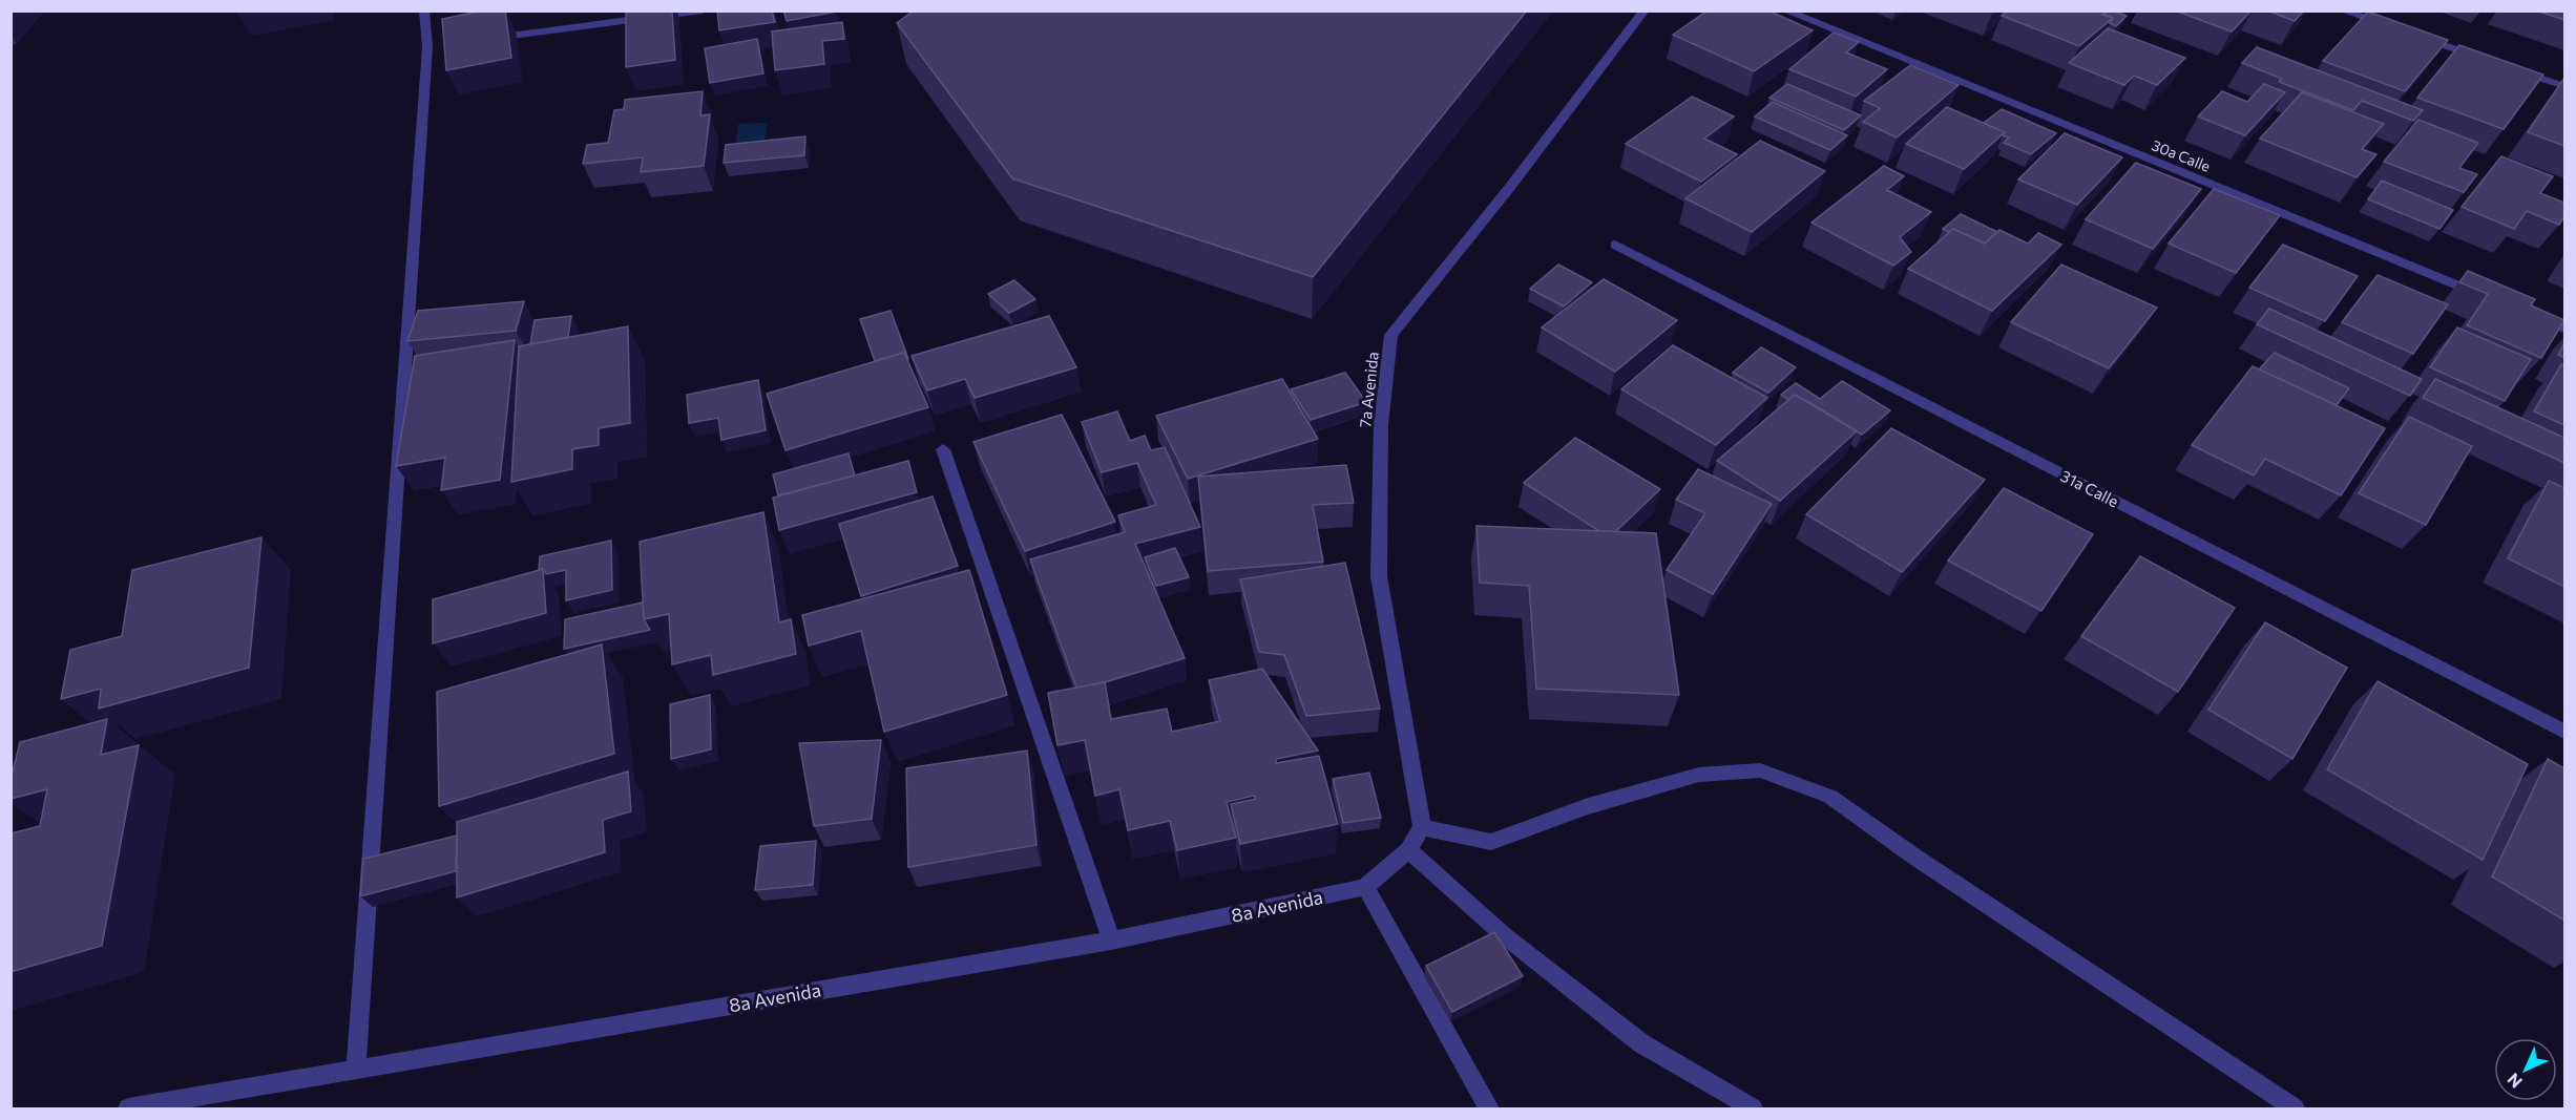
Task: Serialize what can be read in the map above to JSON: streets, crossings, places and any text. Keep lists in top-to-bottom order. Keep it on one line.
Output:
{"streets":{"street":["30a Calle","7a Avenida","31a Calle","8a Avenida"]},"north":"bottom left"}
